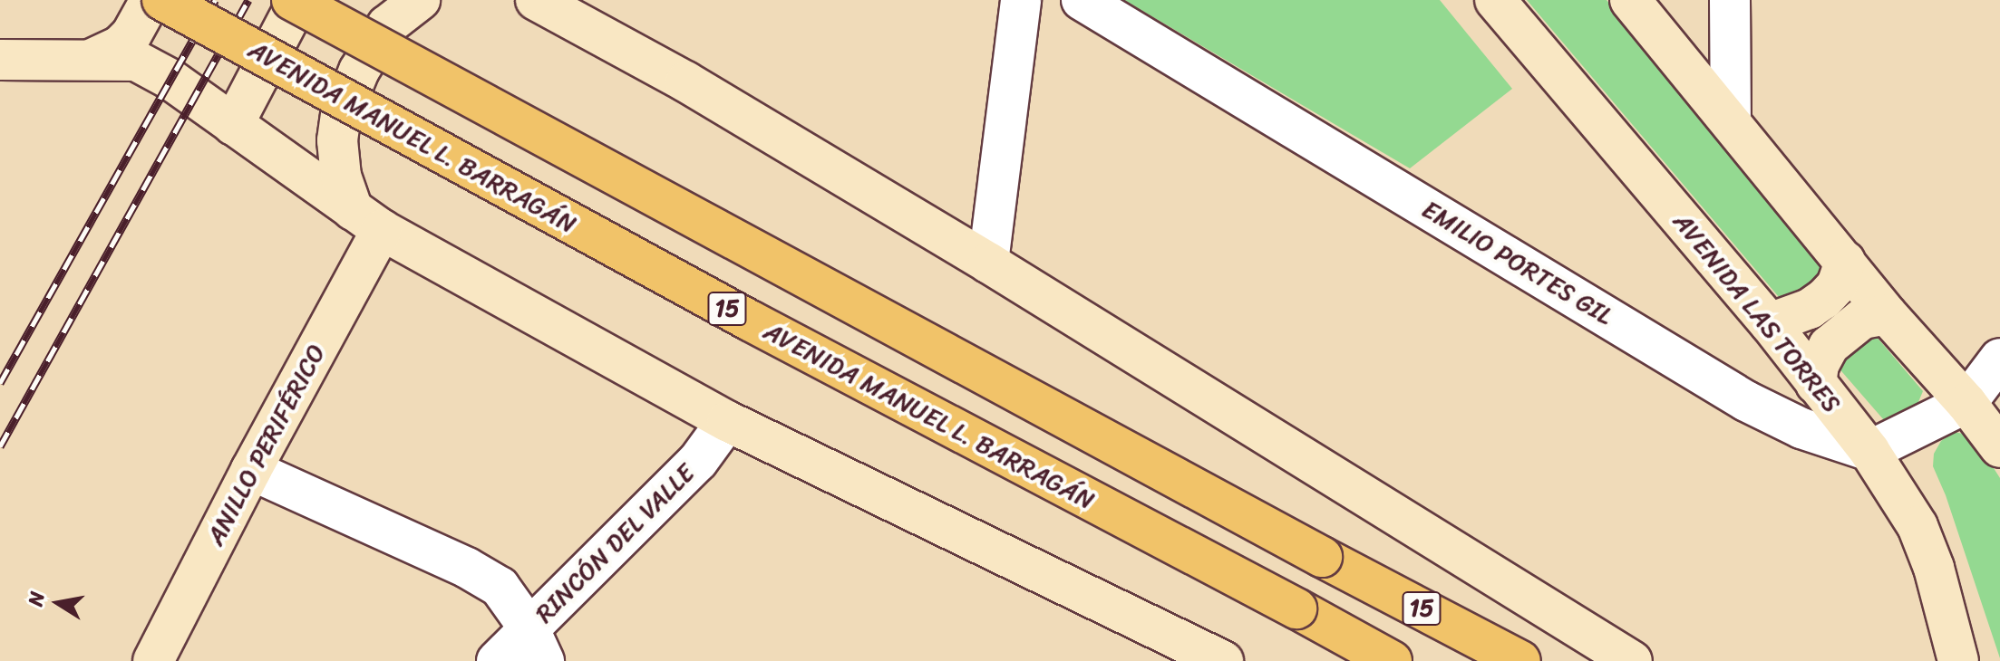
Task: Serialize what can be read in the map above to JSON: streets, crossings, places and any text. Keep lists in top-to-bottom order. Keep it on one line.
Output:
{"streets":{"highway":["AVENIDA MANUEL L. BARRAGÁN","15"],"street":["EMILIO PORTES GIL","AVENIDA LAS TORRES","ANILLO PERIFÉRICO","RINCÓN DEL VALLE"]},"crossings":[["EMILIO PORTES GIL","AVENIDA LAS TORRES"]],"north":"left"}
